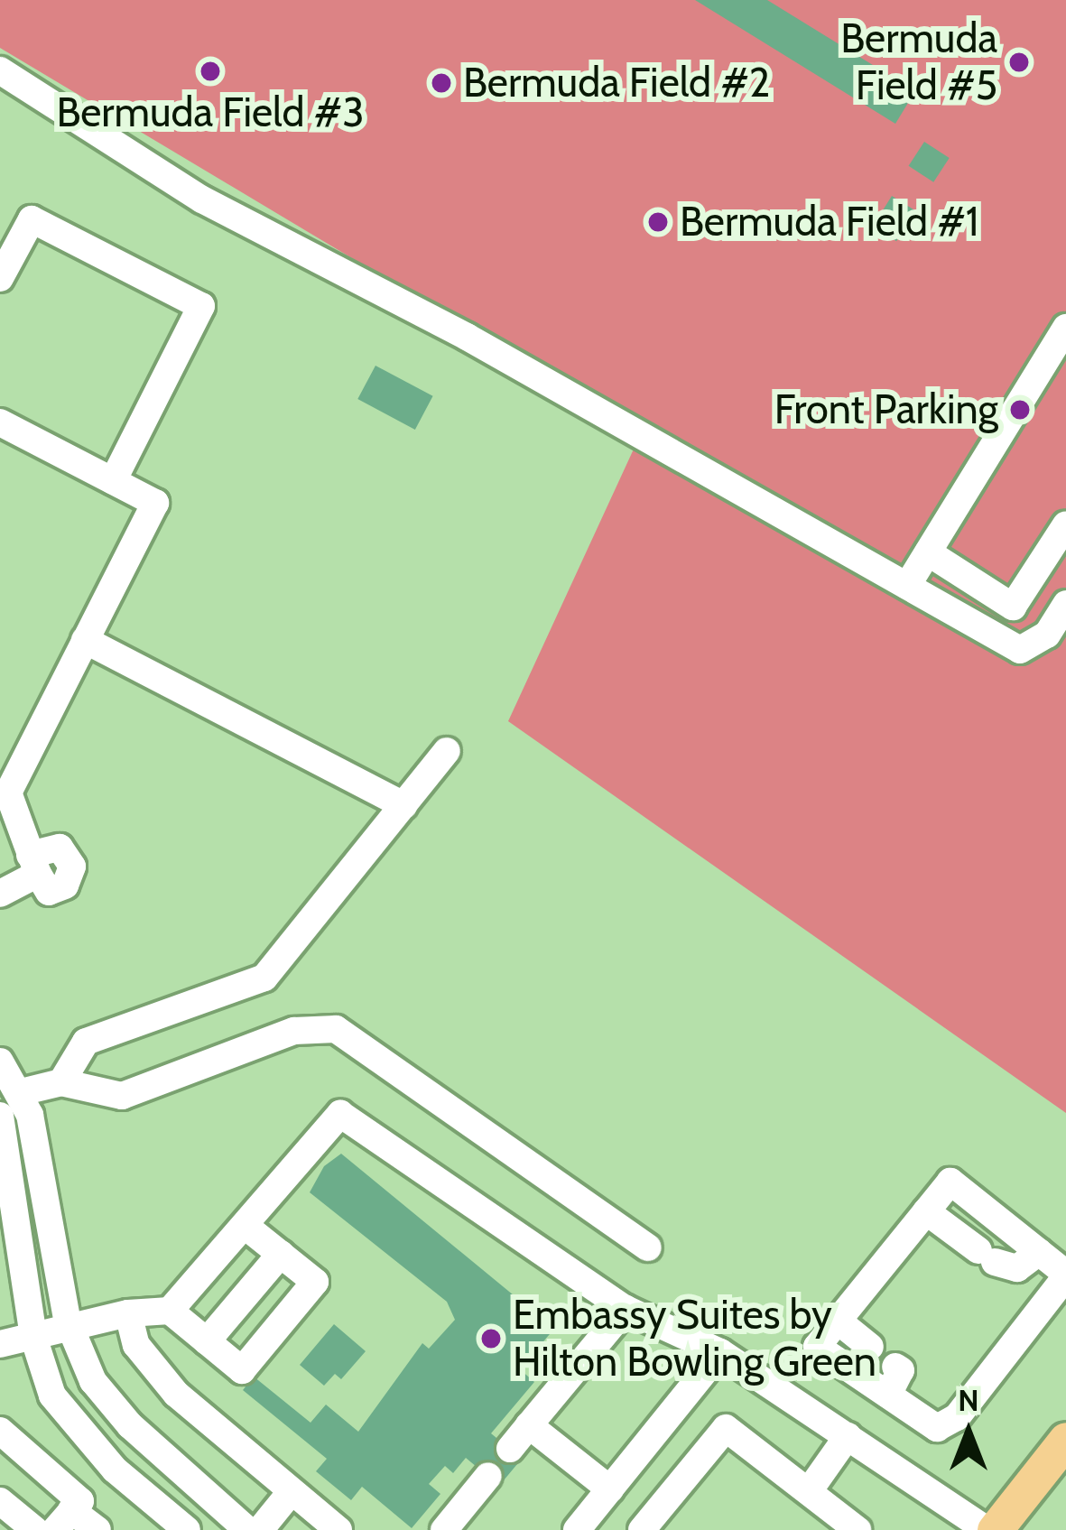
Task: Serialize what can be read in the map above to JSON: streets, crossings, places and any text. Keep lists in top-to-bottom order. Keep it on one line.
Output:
{"places":["Bermuda Field #5","Bermuda Field #3","Bermuda Field #2","Bermuda Field #1","Front Parking","Embassy Suites by Hilton Bowling Green"],"north":"top"}
